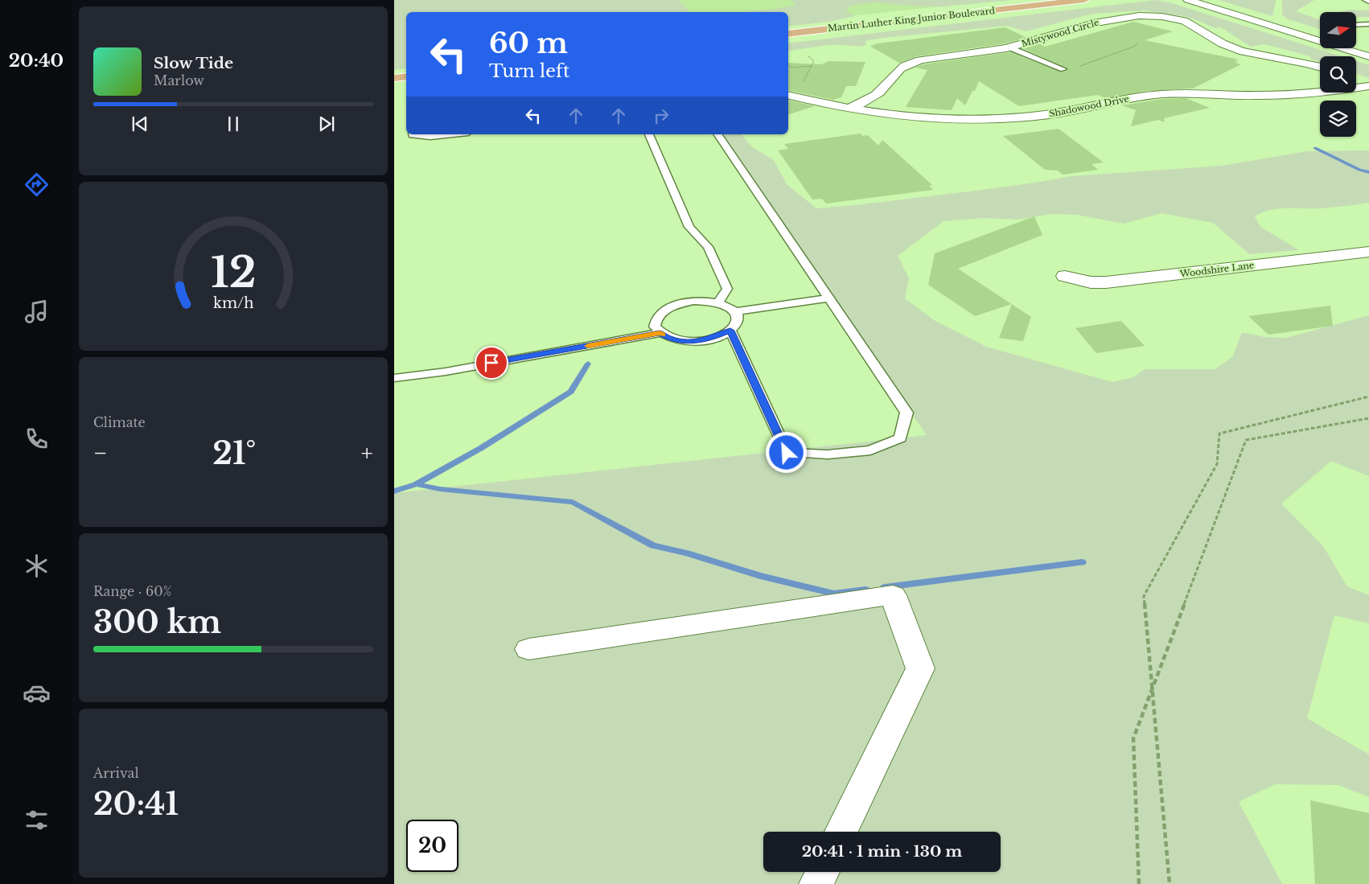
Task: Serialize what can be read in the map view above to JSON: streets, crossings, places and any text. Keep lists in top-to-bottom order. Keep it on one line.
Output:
{"streets":{"main road":["Martin Luther King Junior Boulevard"],"street":["Mistywood Circle","Shadowood Drive","Woodshire Lane"]},"crossings":[["Mistywood Circle","Shadowood Drive"]],"north":"right","page":{"tabs":"20:40","turn":["60 m","Turn left"],"song":["Slow Tide","Marlow"],"tile":["Climate",["Range · 60%","300 km"],["Arrival","20:41"]],"heat":["−","21°","+"],"limit":"20","trip":"20:41 · 1 min · 130 m","gauge":["12","km/h"]}}
